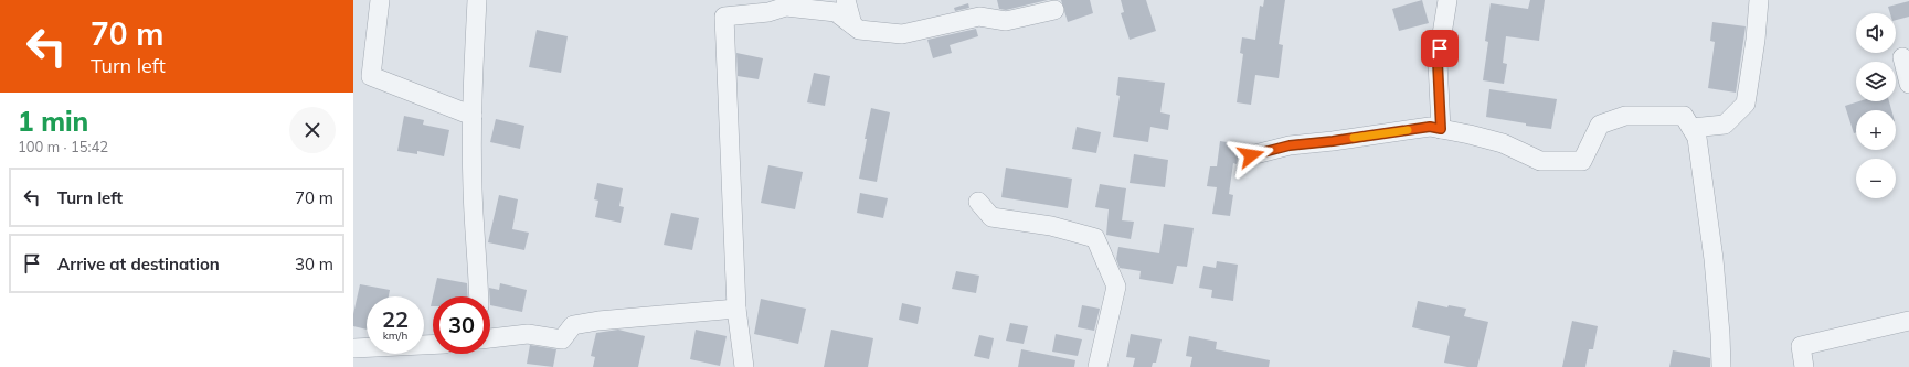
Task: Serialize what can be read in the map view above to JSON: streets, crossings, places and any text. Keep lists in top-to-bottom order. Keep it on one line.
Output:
{"page":{"turn":["70 m","Turn left"],"map_buttons":["+","−"],"heading":["1 min","100 m · 15:42"],"list":[{"name":"Turn left","value":"70 m"},{"name":"Arrive at destination","value":"30 m"}],"speed":"22 km/h","limit":"30"}}
